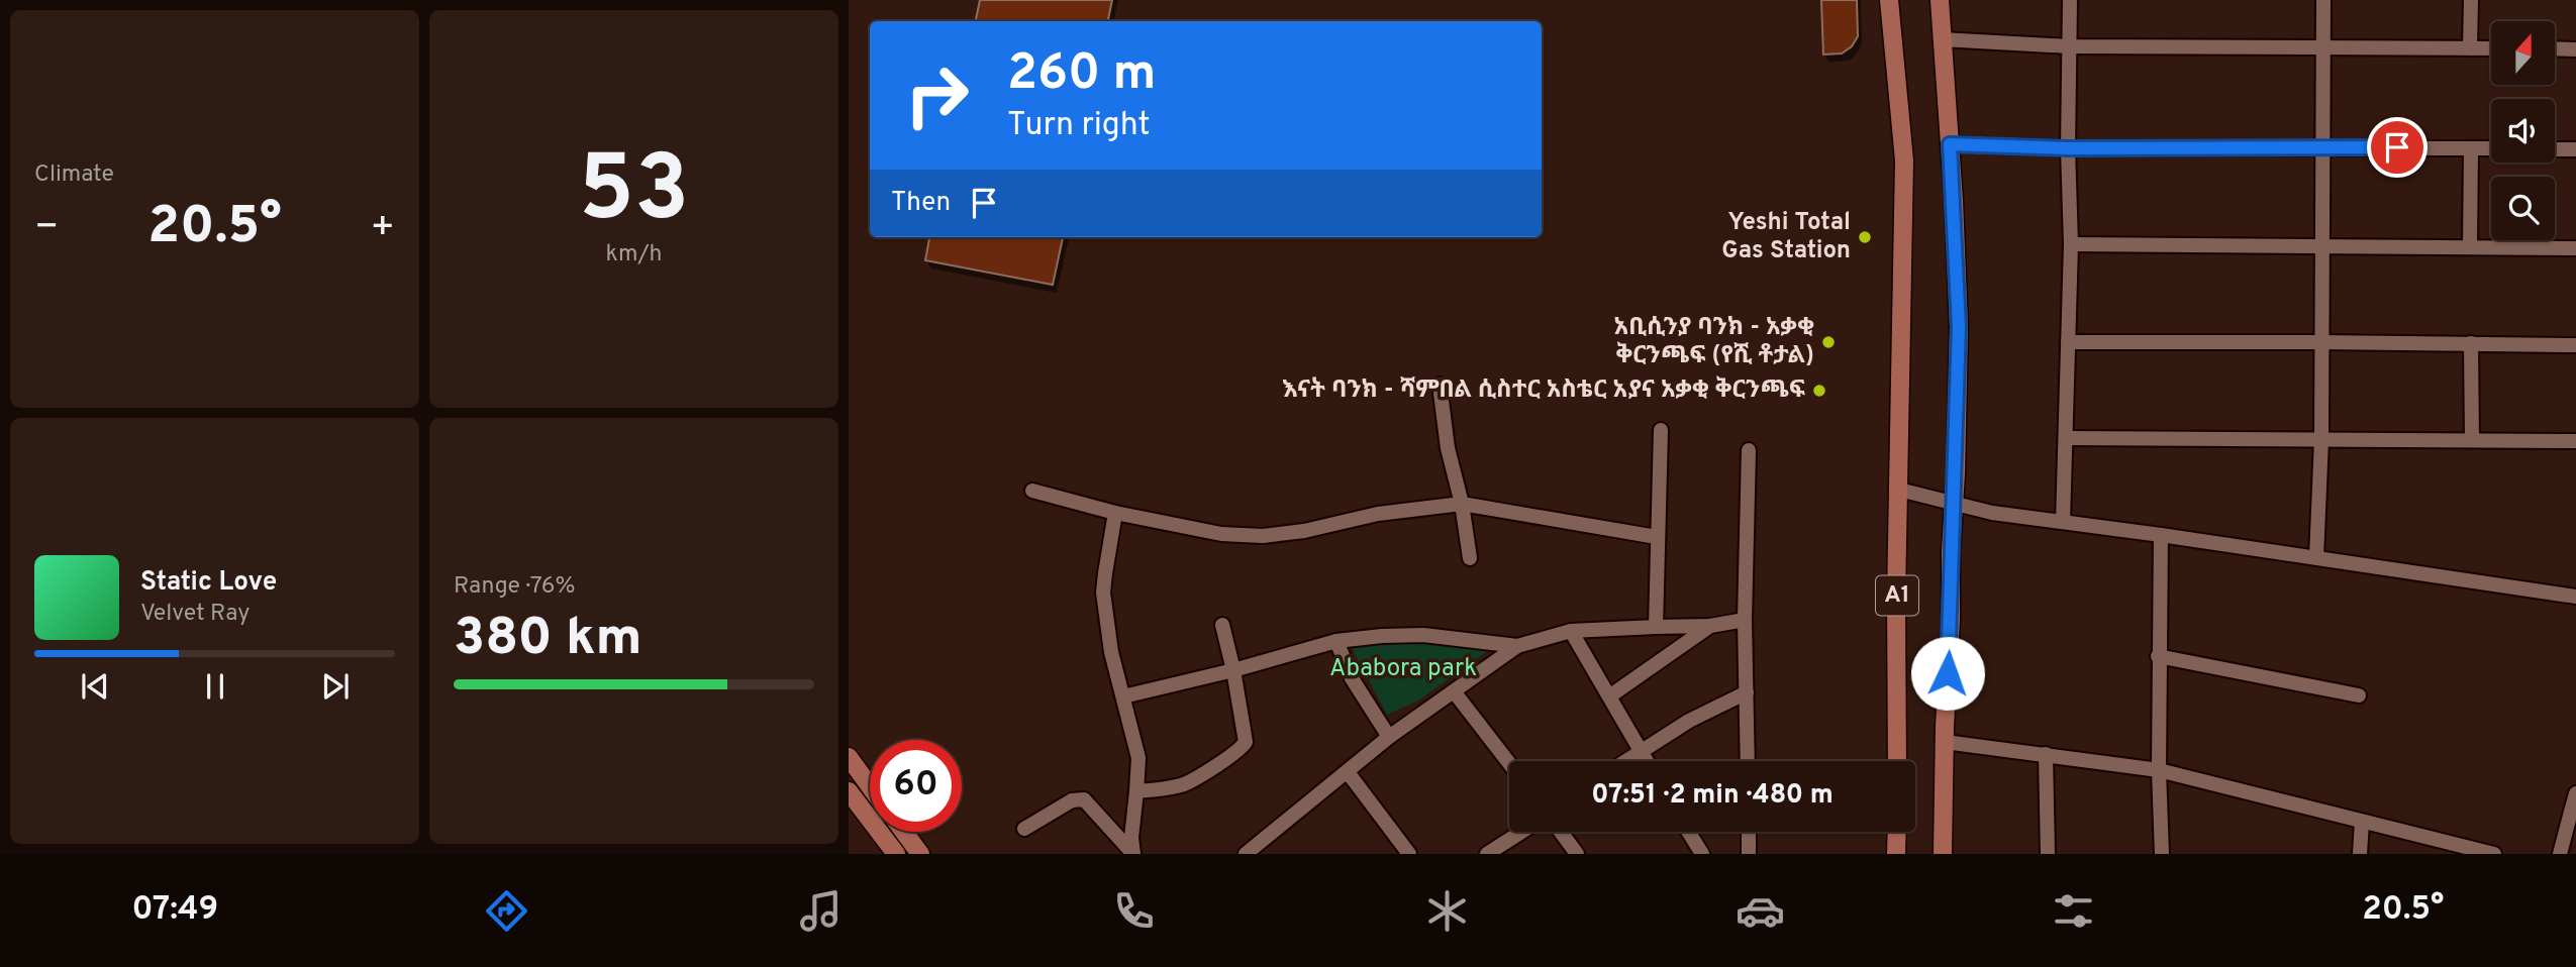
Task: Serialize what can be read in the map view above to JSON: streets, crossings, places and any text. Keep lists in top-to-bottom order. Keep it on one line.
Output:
{"streets":{"main road":["A1"]},"parks":["Ababora park"],"places":["Yeshi Total Gas Station","አቢሲንያ ባንክ - አቃቂ ቅርንጫፍ (የሺ ቶታል)","እናት ባንክ - ሻምበል ሲስተር አስቴር አያና አቃቂ ቅርንጫፍ"],"north":"top","page":{"tile":["Climate",["53","km/h"],["Range · 76%","380 km"]],"turn":["260 m","Turn right"],"then":"Then","heat":["−","20.5°","+"],"song":["Static Love","Velvet Ray"],"limit":"60","trip":"07:51 · 2 min · 480 m","tabs":["07:49","20.5°"]}}
